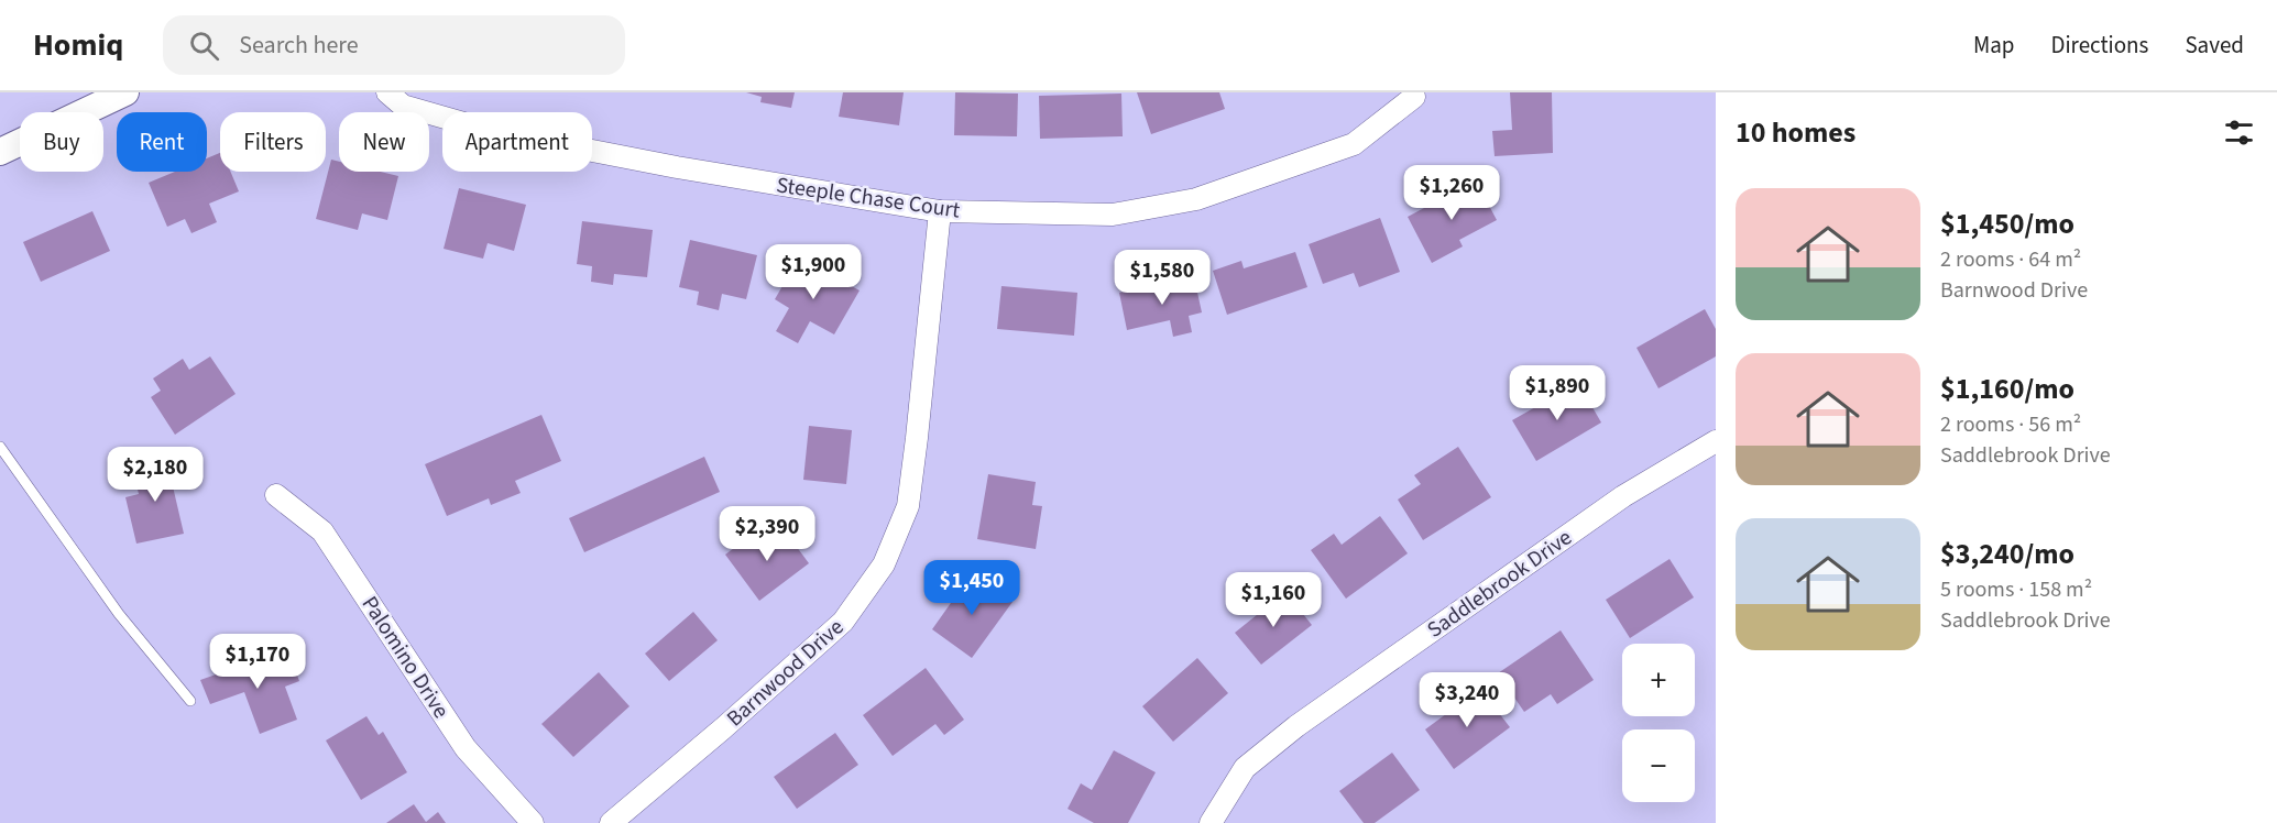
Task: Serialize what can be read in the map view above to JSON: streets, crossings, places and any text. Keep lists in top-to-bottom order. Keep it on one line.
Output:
{"streets":{"street":["Steeple Chase Court","Saddlebrook Drive","Palomino Drive","Barnwood Drive"]},"crossings":[["Steeple Chase Court","Barnwood Drive"]],"page":{"header":"Homiq","search":"Search here","nav":["Map","Directions","Saved"],"heading":"10 homes","chip":["Buy","Rent","Filters","New","Apartment"],"price":["$1,260","$1,900","$1,580","$1,890","$2,180","$2,390","$1,450","$1,160","$1,170","$3,240"],"list":[{"name":"$1,450/mo","note":"2 rooms · 64 m² · Barnwood Drive"},{"name":"$1,160/mo","note":"2 rooms · 56 m² · Saddlebrook Drive"},{"name":"$3,240/mo","note":"5 rooms · 158 m² · Saddlebrook Drive"}],"map_buttons":["+","−"]}}
